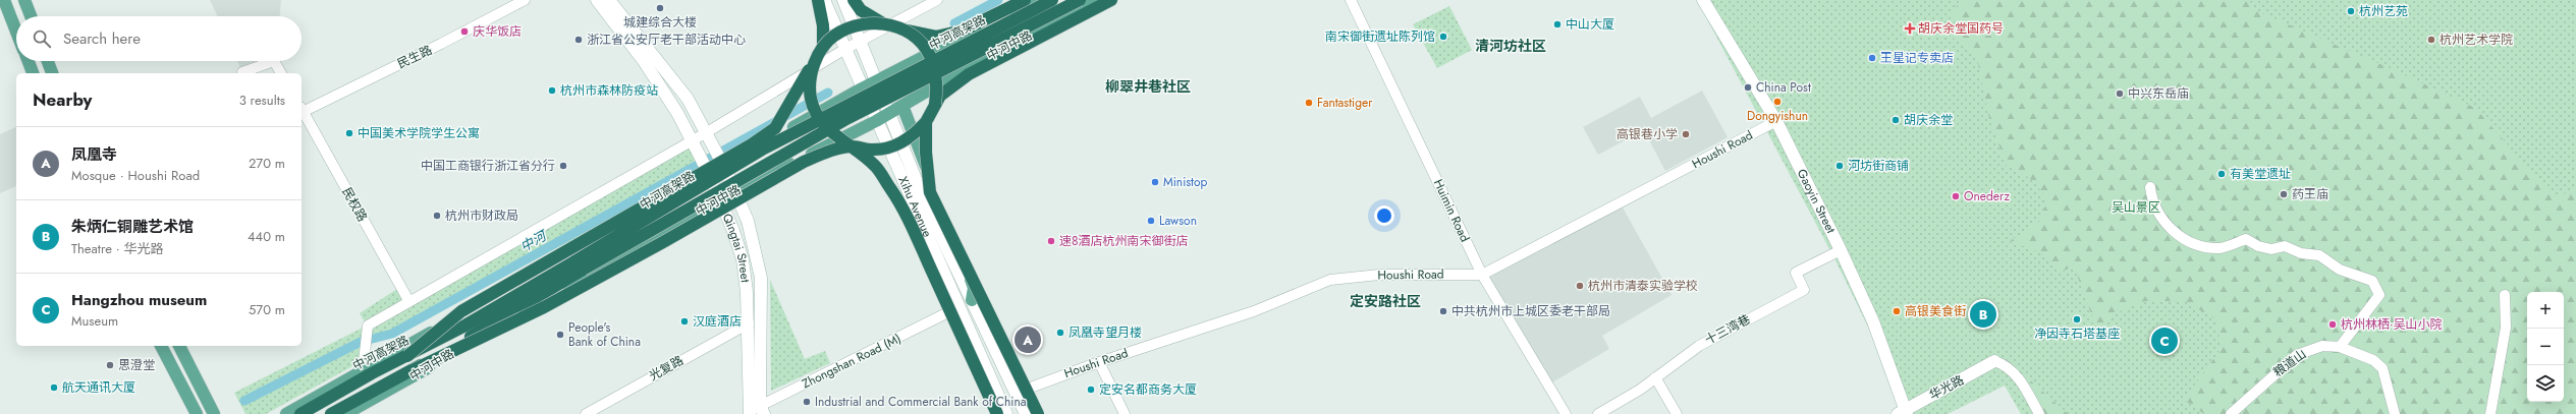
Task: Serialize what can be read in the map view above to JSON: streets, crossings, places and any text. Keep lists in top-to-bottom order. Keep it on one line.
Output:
{"streets":{"highway":["中河高架路"],"main road":["中河中路","Gaoyin Street","Xihu Avenue","Qingtai Street","华光路"],"street":["民生路","Houshi Road","民权路","Huimin Road","十三湾巷","Zhongshan Road (M)","粮道山","光复路"]},"crossings":[["中河中路","Xihu Avenue"],["中河中路","Qingtai Street"],["民生路","民权路"],["Houshi Road","Gaoyin Street"],["Houshi Road","Huimin Road"],["Gaoyin Street","十三湾巷"],["Gaoyin Street","华光路"],["Xihu Avenue","Zhongshan Road (M)"],["Qingtai Street","Zhongshan Road (M)"],["Qingtai Street","光复路"]],"districts":["清河坊社区","柳翠井巷社区","定安路社区"],"water":["中河"],"parks":["吴山景区"],"places":{"other":["城建综合大楼","杭州艺苑","中山大厦","庆华饭店","南宋御街遗址陈列馆","浙江省公安厅老干部活动中心","杭州艺术学院","王星记专卖店","China Post","杭州市森林防疫站","中兴东岳庙","Dongyishun","Fantastiger","胡庆余堂","中国美术学院学生公寓","高银巷小学","中国工商银行浙江省分行","河坊街商铺","有美堂遗址","Ministop","药王庙","Onederz","杭州市财政局","Lawson","速8酒店杭州南宋御街店","杭州市清泰实验学校","中共杭州市上城区委老干部局","高银美食街","净因寺石塔基座","汉庭酒店","杭州林栖·吴山小院","凤凰寺望月楼","People's Bank of China","思澄堂","航天通讯大厦","定安名都商务大厦","Industrial and Commercial Bank of China"],"health":["胡庆余堂国药号"]},"page":{"search":"Search here","heading":["Nearby","3 results"],"list":[{"mark":"A","name":"凤凰寺","note":"Mosque · Houshi Road","value":"270 m"},{"mark":"B","name":"朱炳仁铜雕艺术馆","note":"Theatre · 华光路","value":"440 m"},{"mark":"C","name":"Hangzhou museum","note":"Museum","value":"570 m"}],"map_buttons":["+","−"],"pins":["B","A","C"]}}
